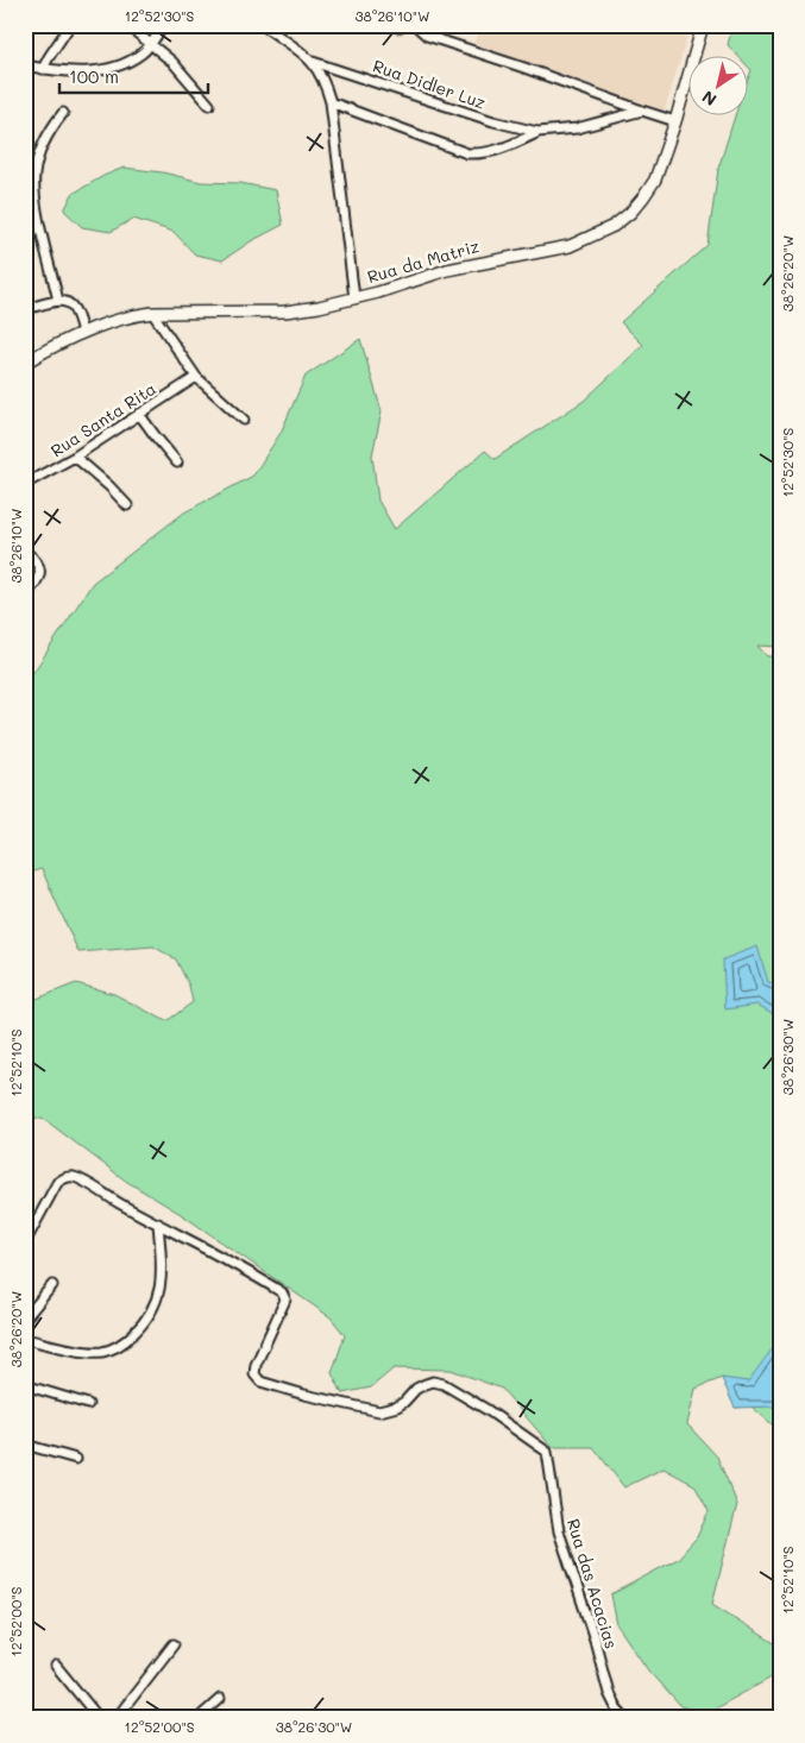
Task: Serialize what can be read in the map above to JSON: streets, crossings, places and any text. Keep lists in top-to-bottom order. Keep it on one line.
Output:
{"streets":{"street":["Rua Didler Luz","Rua da Matriz","Rua Santa Rita","Rua das Acacias"]},"scale_bar":"100 m","north":"bottom left","coordinates":["12°52'30\"S","38°26'10\"W","38°26'20\"W","38°26'30\"W","12°52'10\"S","12°52'00\"S"]}
